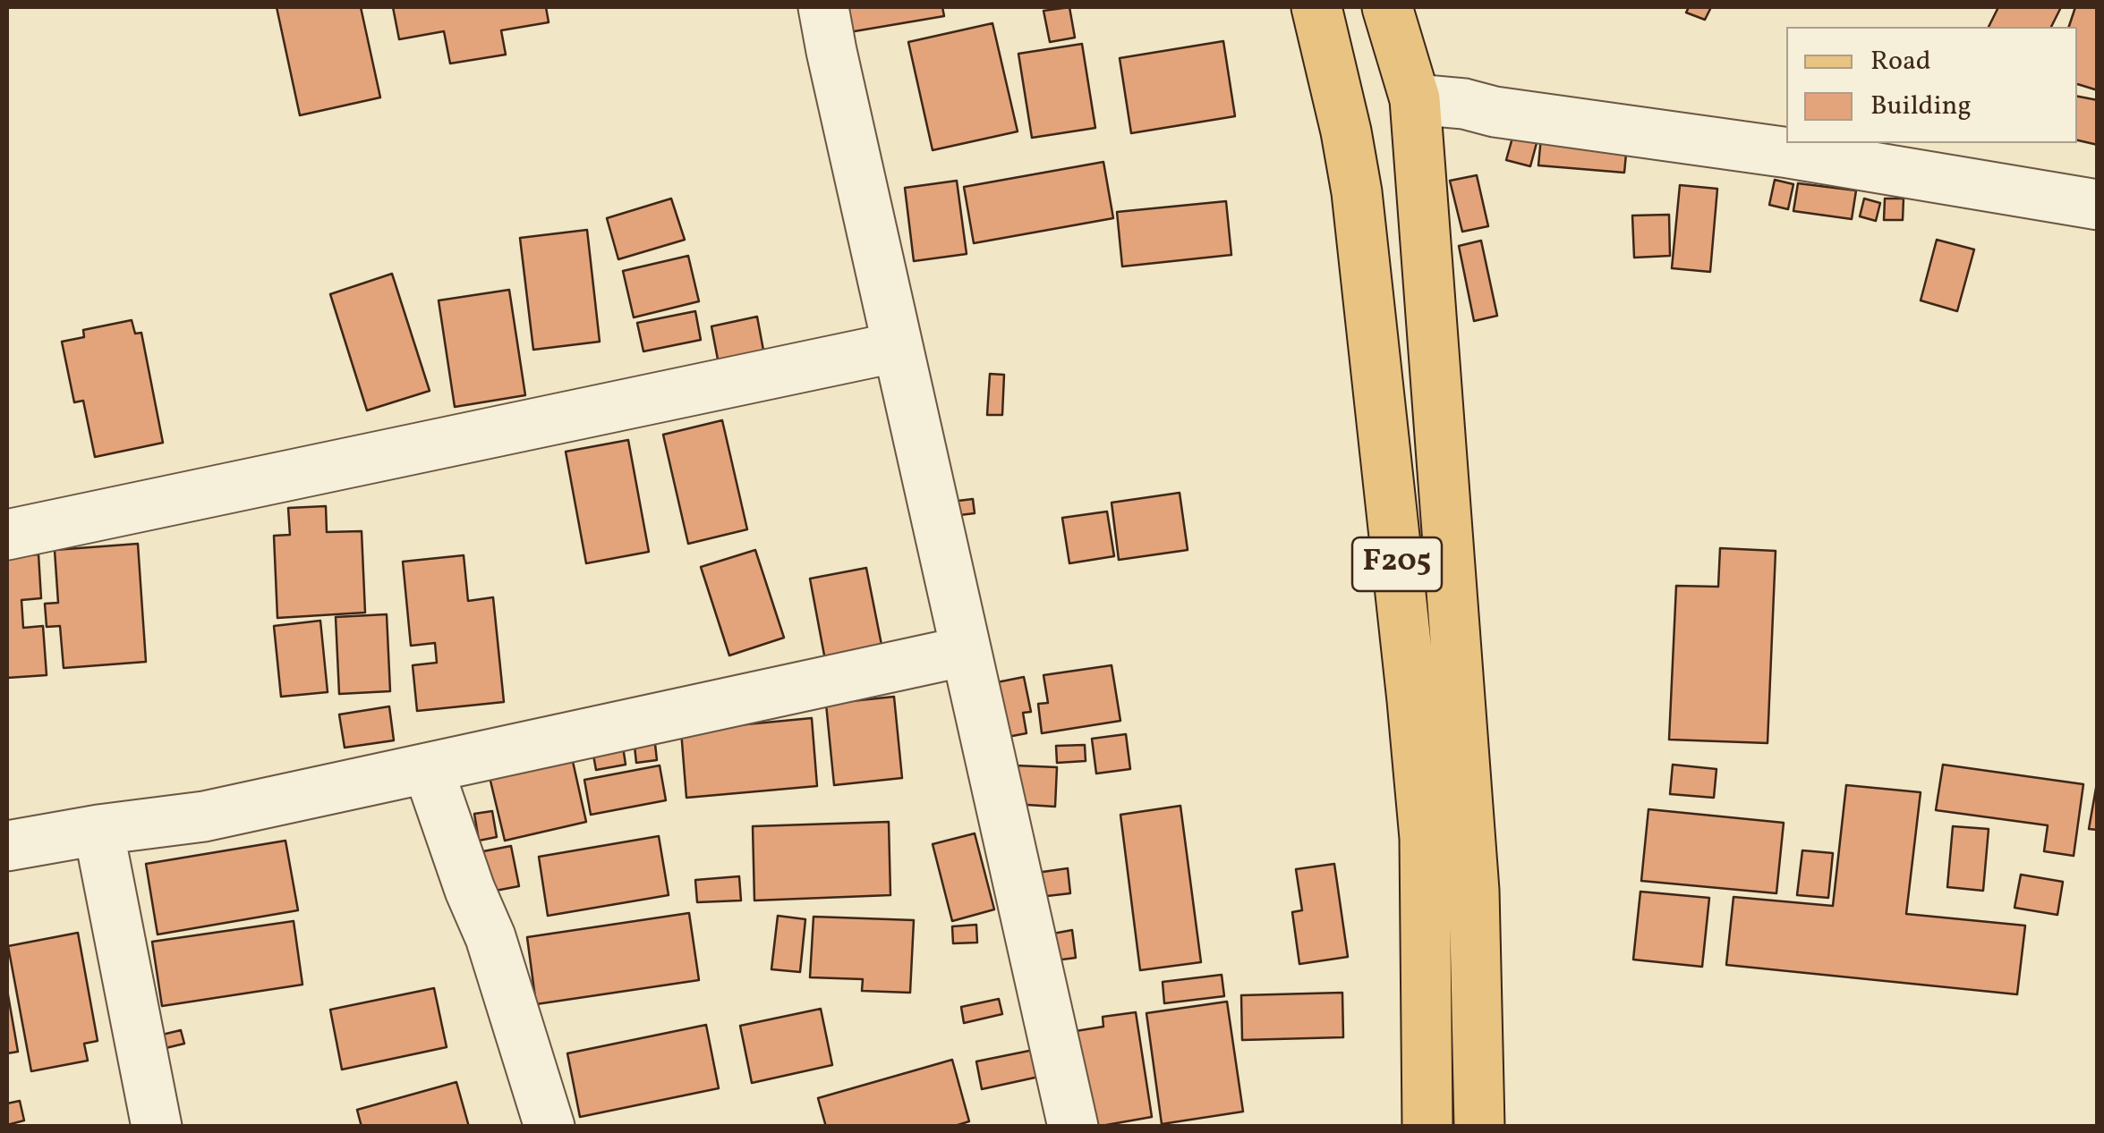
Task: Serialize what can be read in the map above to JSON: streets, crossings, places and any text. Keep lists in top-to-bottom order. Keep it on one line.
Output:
{"streets":{"main road":["F205"]},"legend":["Road","Building"]}
